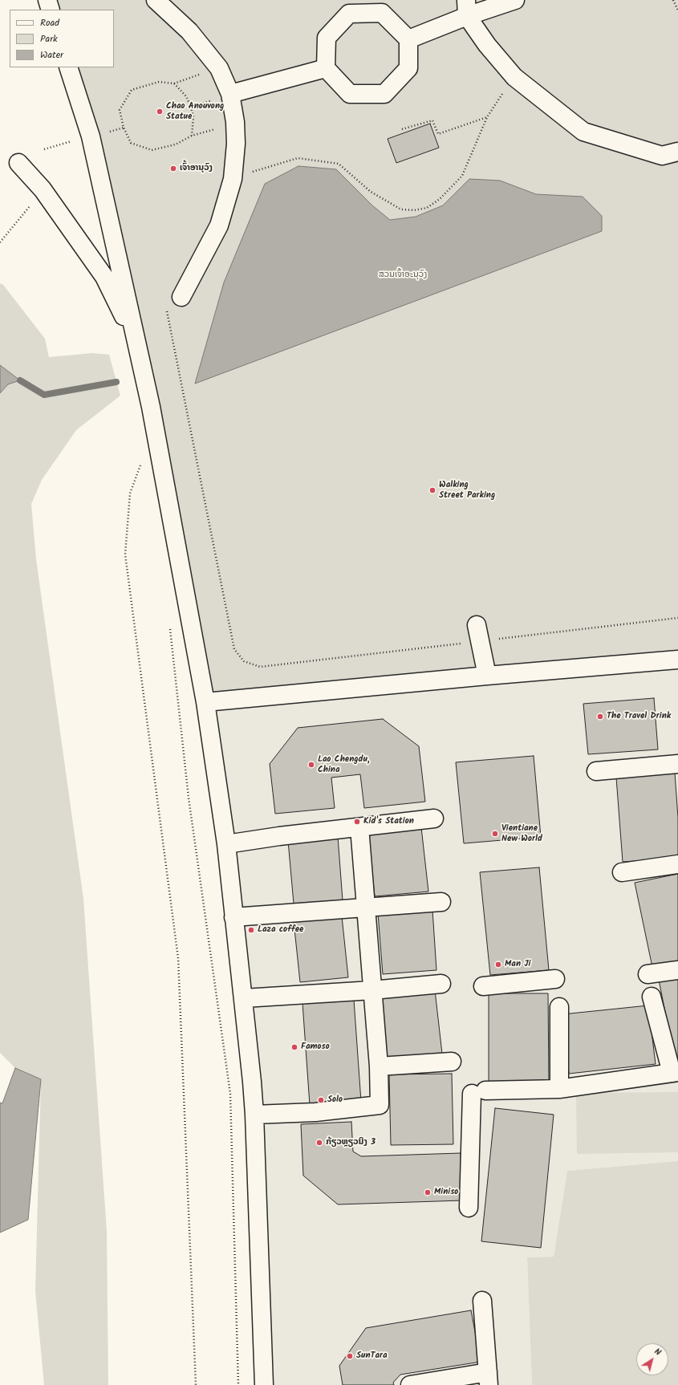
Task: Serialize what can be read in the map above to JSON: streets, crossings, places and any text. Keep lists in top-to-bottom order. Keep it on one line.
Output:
{"parks":["ສວນເຈົ້າອະນຸວົງ"],"places":["Chao Anouvong Statue","ເຈົ້າອານຸວົງ","Walking Street Parking","The Travel Drink","Lao Chengdu, China","Kid's Station","Vientiane New World","Laza coffee","Man Ji","Famoso","Solo","ກ້ຽວຫຼຽວນິງ 3","Miniso","SunTara"],"legend":["Road","Park","Water"],"north":"top right"}
